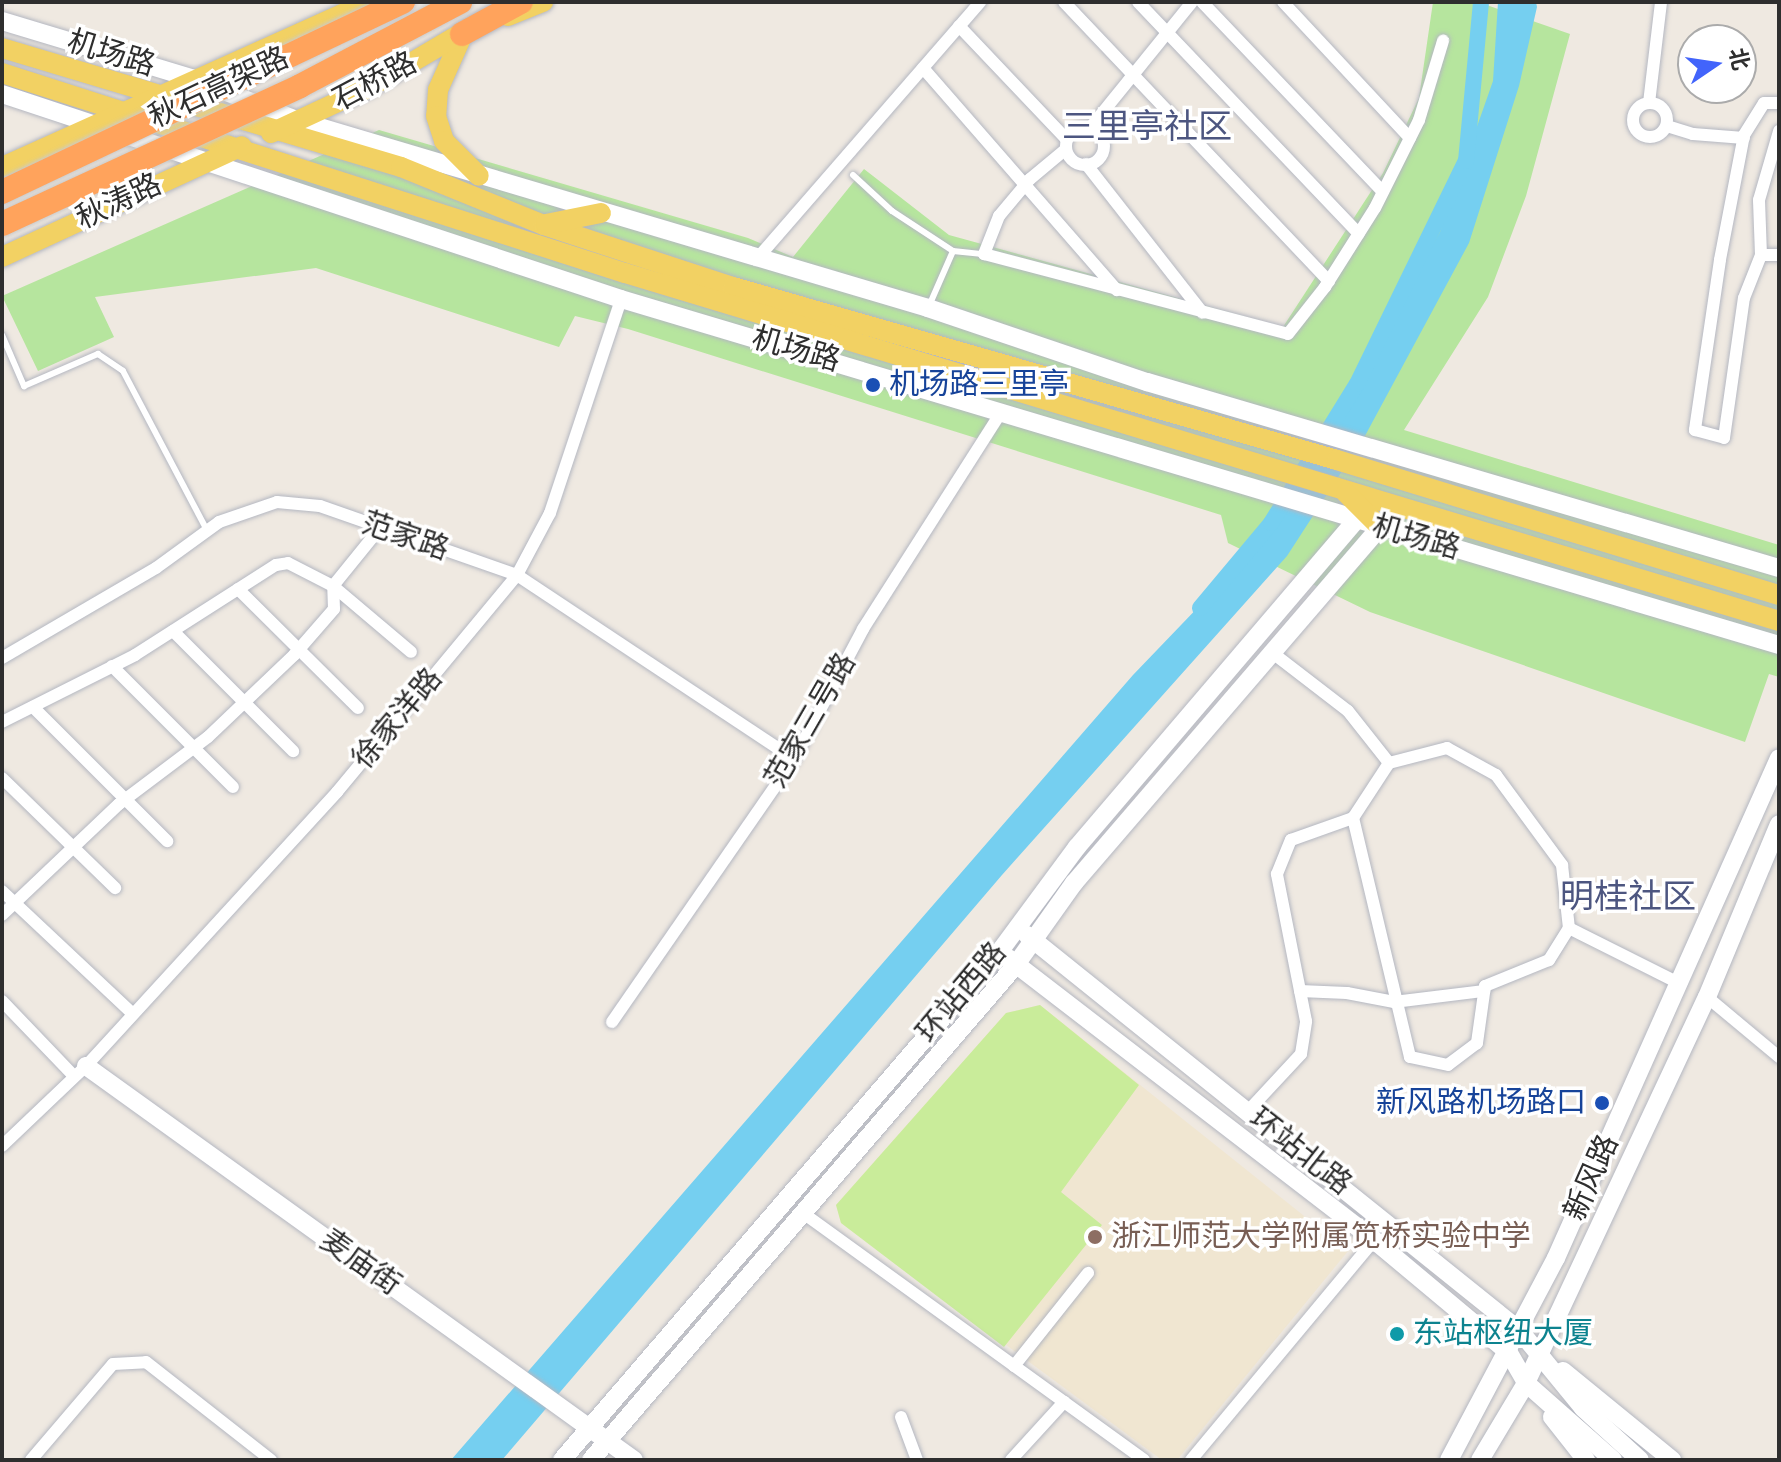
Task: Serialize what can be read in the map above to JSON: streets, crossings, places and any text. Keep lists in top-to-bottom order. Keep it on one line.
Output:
{"streets":{"highway":["秋石高架路"],"main road":["机场路","石桥路","秋涛路","环站西路","环站北路","新风路","麦庙街"],"street":["范家路","徐家洋路","范家三号路"]},"crossings":[["机场路","石桥路"],["机场路","秋涛路"],["机场路","徐家洋路"],["机场路","范家三号路"],["机场路","环站西路"],["石桥路","秋涛路"],["范家路","徐家洋路"],["范家路","范家三号路"],["徐家洋路","麦庙街"],["环站西路","环站北路"],["环站西路","麦庙街"],["环站北路","新风路"]],"districts":["三里亭社区","明桂社区"],"places":["机场路三里亭","新风路机场路口","浙江师范大学附属笕桥实验中学","东站枢纽大厦"],"north":"right"}
